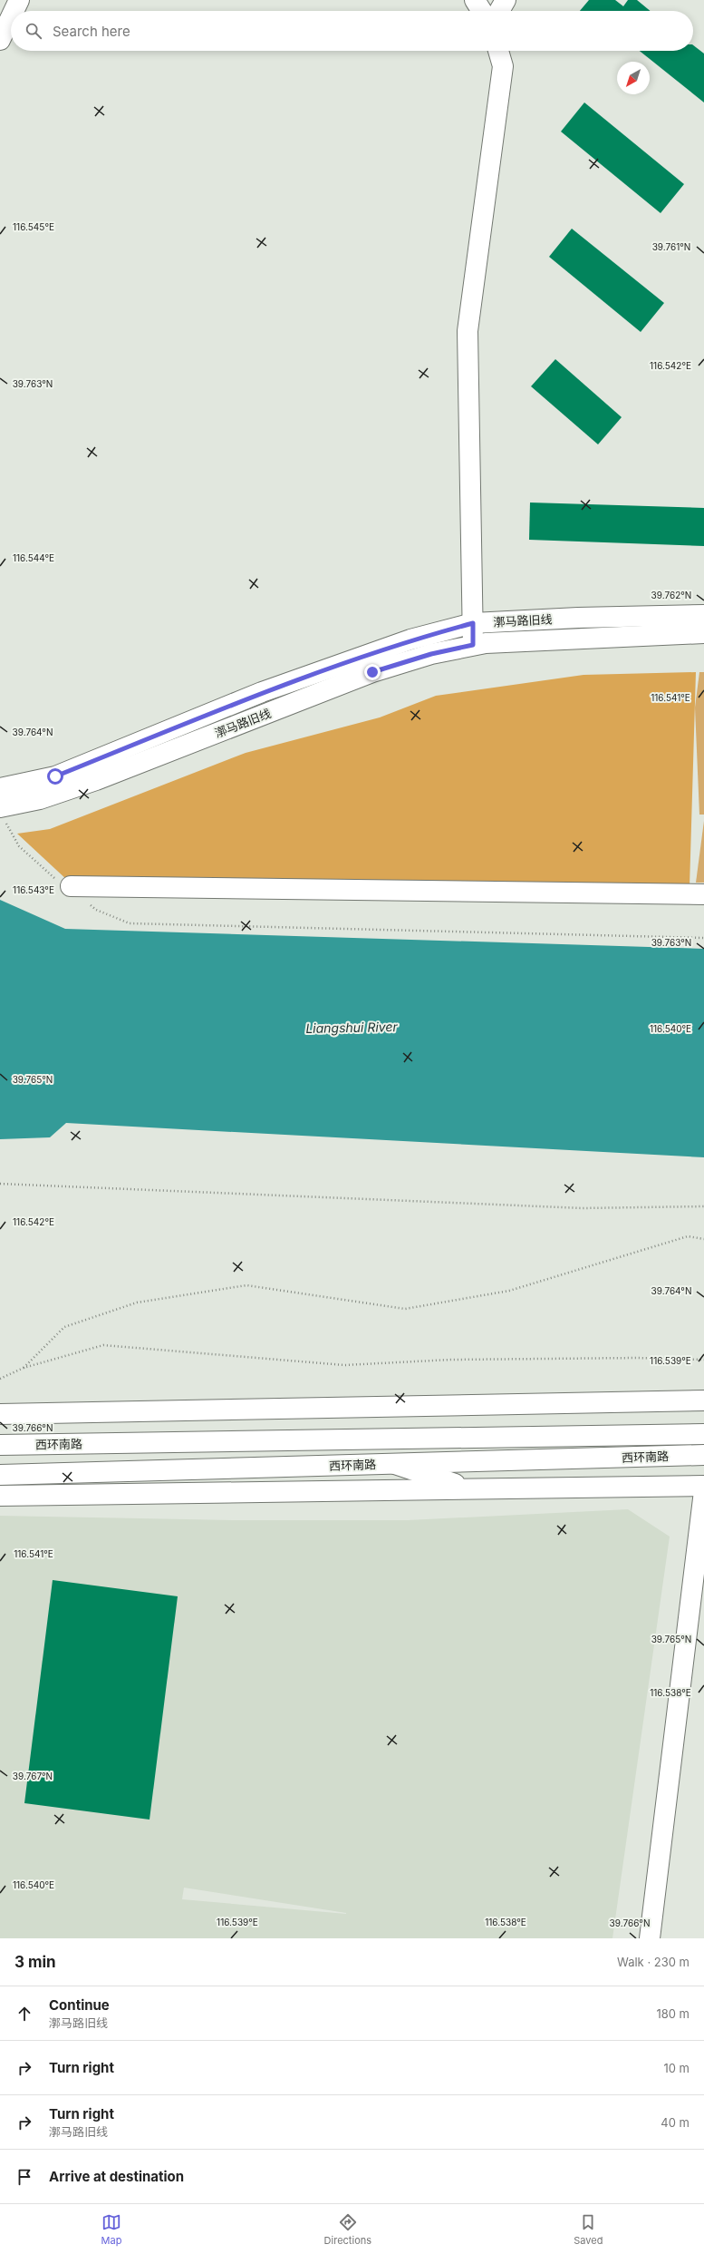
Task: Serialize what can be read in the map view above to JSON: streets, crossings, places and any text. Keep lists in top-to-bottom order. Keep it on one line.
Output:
{"streets":{"street":["漷马路旧线","西环南路"]},"water":["Liangshui River"],"north":"bottom left","page":{"search":"Search here","heading":["3 min","Walk · 230 m"],"list":[["Continue","漷马路旧线","180 m"],["Turn right","10 m"],["Turn right","漷马路旧线","40 m"],"Arrive at destination"],"nav":["Map","Directions","Saved"]},"coordinates":["116.545°E","39.761°N","116.542°E","39.763°N","116.544°E","39.762°N","116.541°E","39.764°N","116.543°E","116.540°E","39.765°N","116.539°E","39.766°N","116.538°E","39.767°N"]}
